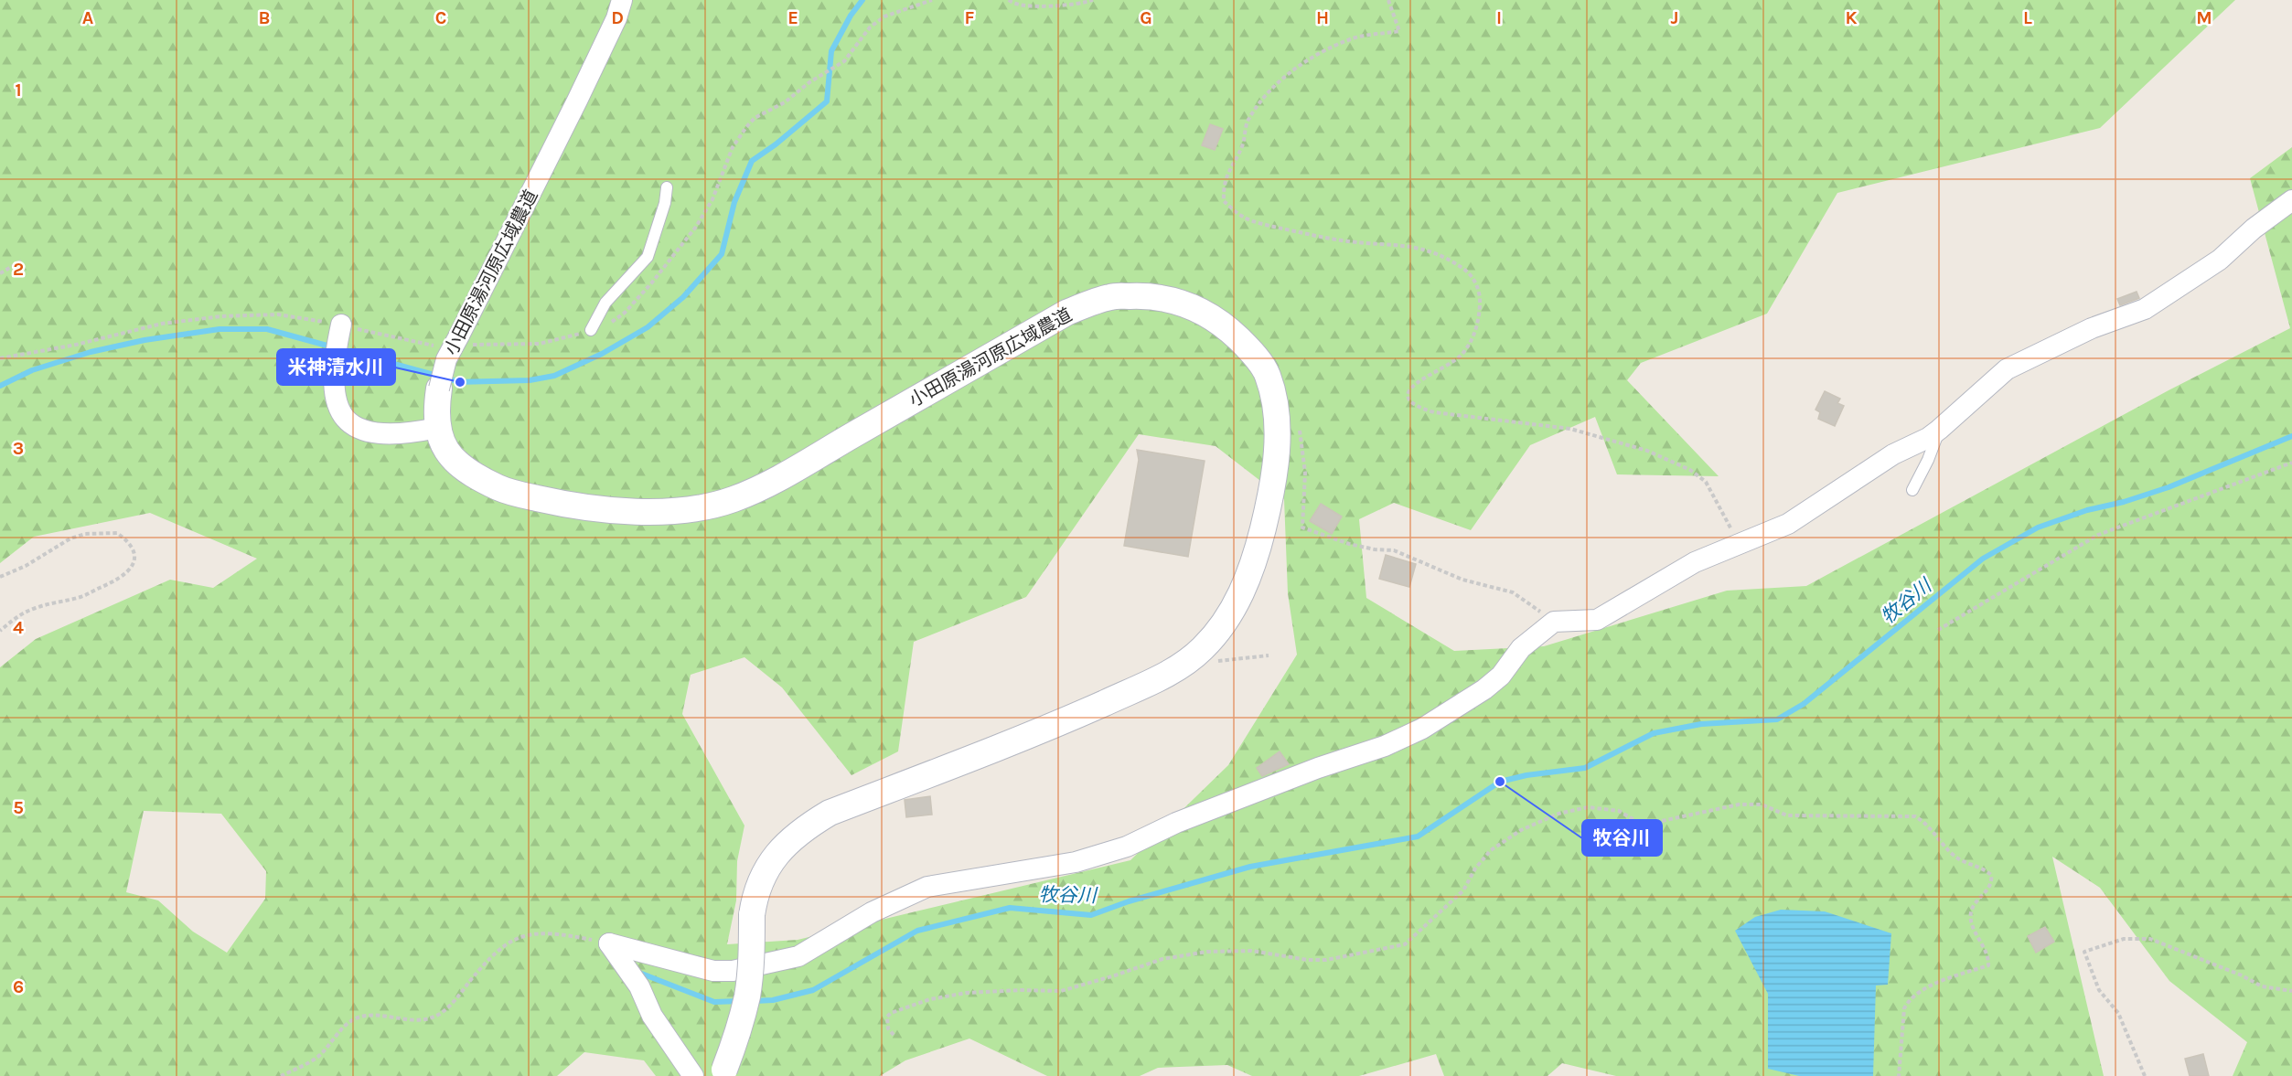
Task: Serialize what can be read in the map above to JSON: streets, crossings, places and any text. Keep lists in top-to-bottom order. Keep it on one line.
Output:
{"streets":{"street":["小田原湯河原広域農道"]},"water":["牧谷川"],"places":["米神清水川","牧谷川"],"grid":{"columns":["A","B","C","D","E","F","G","H","I","J","K","L","M"],"rows":["1","2","3","4","5","6"]}}
